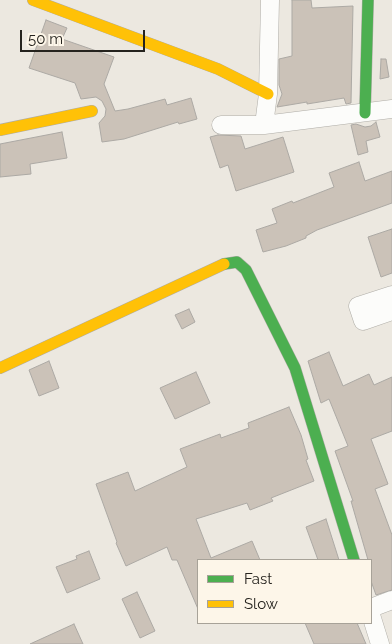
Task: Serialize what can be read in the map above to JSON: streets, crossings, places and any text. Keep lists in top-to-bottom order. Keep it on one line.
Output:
{"legend":["Fast","Slow"],"scale_bar":"50 m"}
